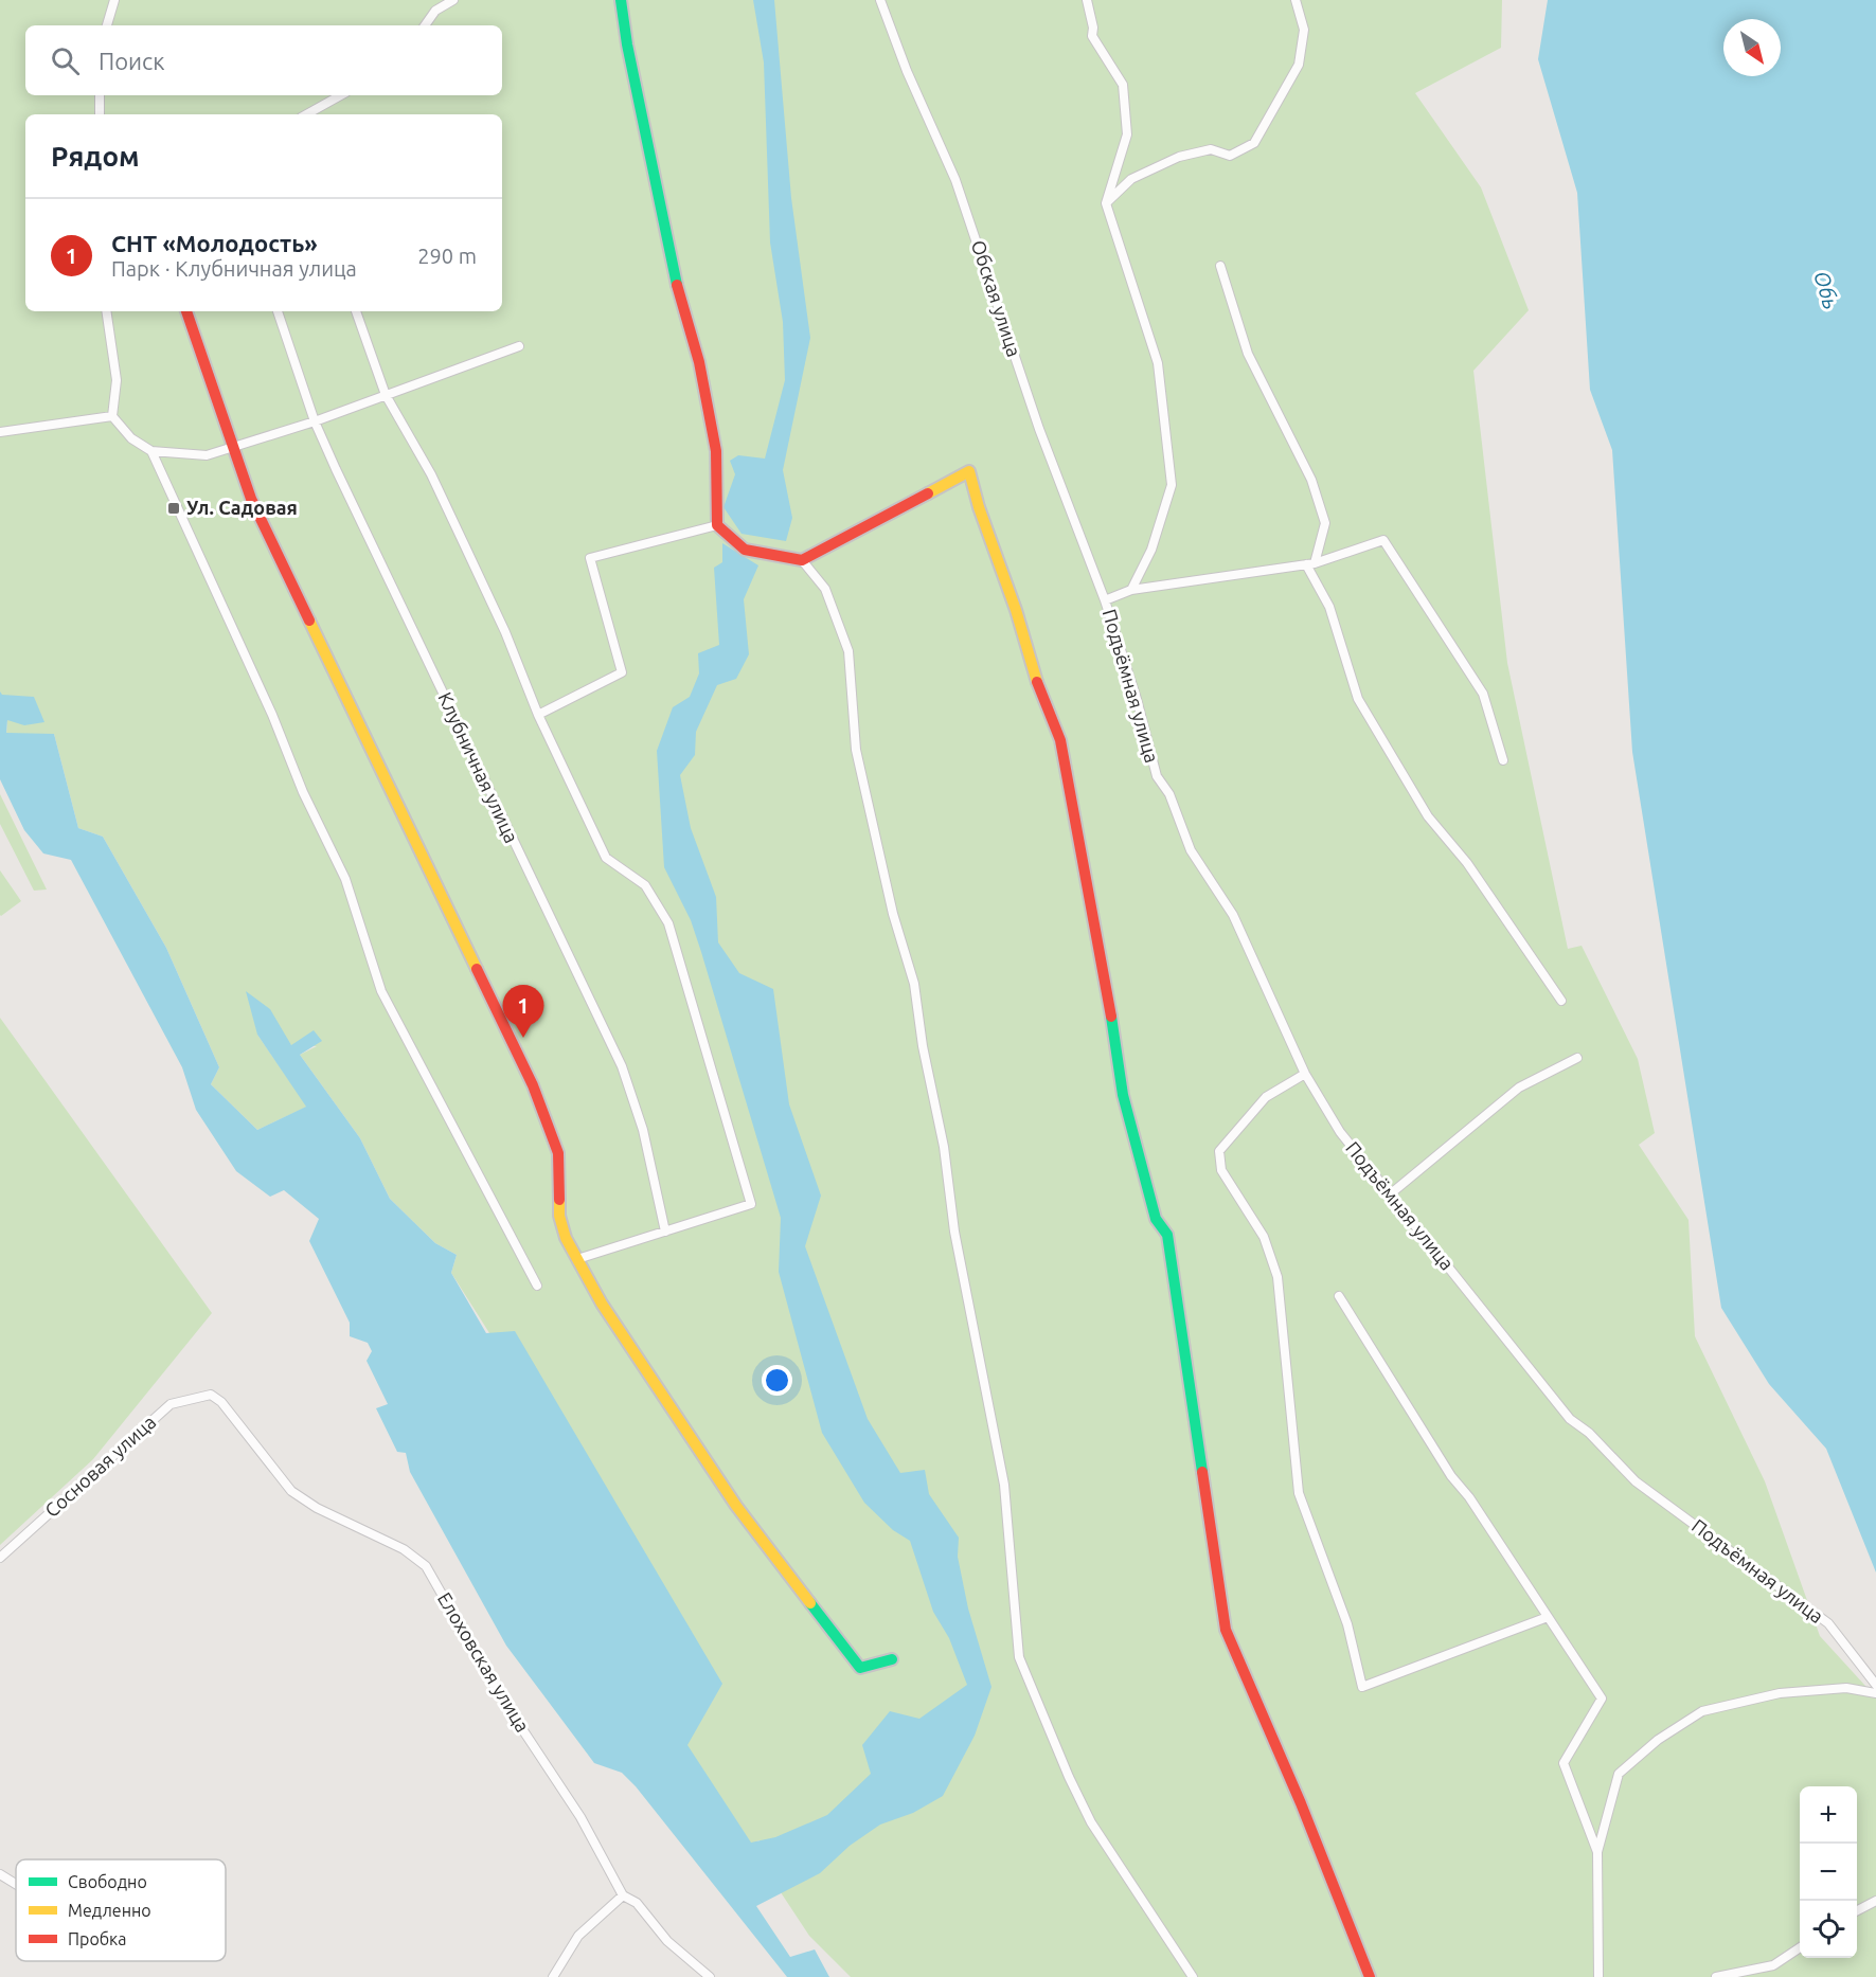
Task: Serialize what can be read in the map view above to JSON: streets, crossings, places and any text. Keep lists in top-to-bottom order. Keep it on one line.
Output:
{"streets":{"street":["Обская улица","Подъёмная улица","Клубничная улица","Сосновая улица","Елоховская улица"]},"crossings":[["Обская улица","Подъёмная улица"],["Сосновая улица","Елоховская улица"]],"water":["Обь"],"places":{"transit":["Ул. Садовая"]},"legend":["Свободно","Медленно","Пробка"],"north":"bottom right","page":{"search":"Поиск","heading":"Рядом","list":[{"mark":"1","name":"СНТ «Молодость»","note":"Парк · Клубничная улица","value":"290 m"}],"pins":"1","map_buttons":["+","−"]}}
